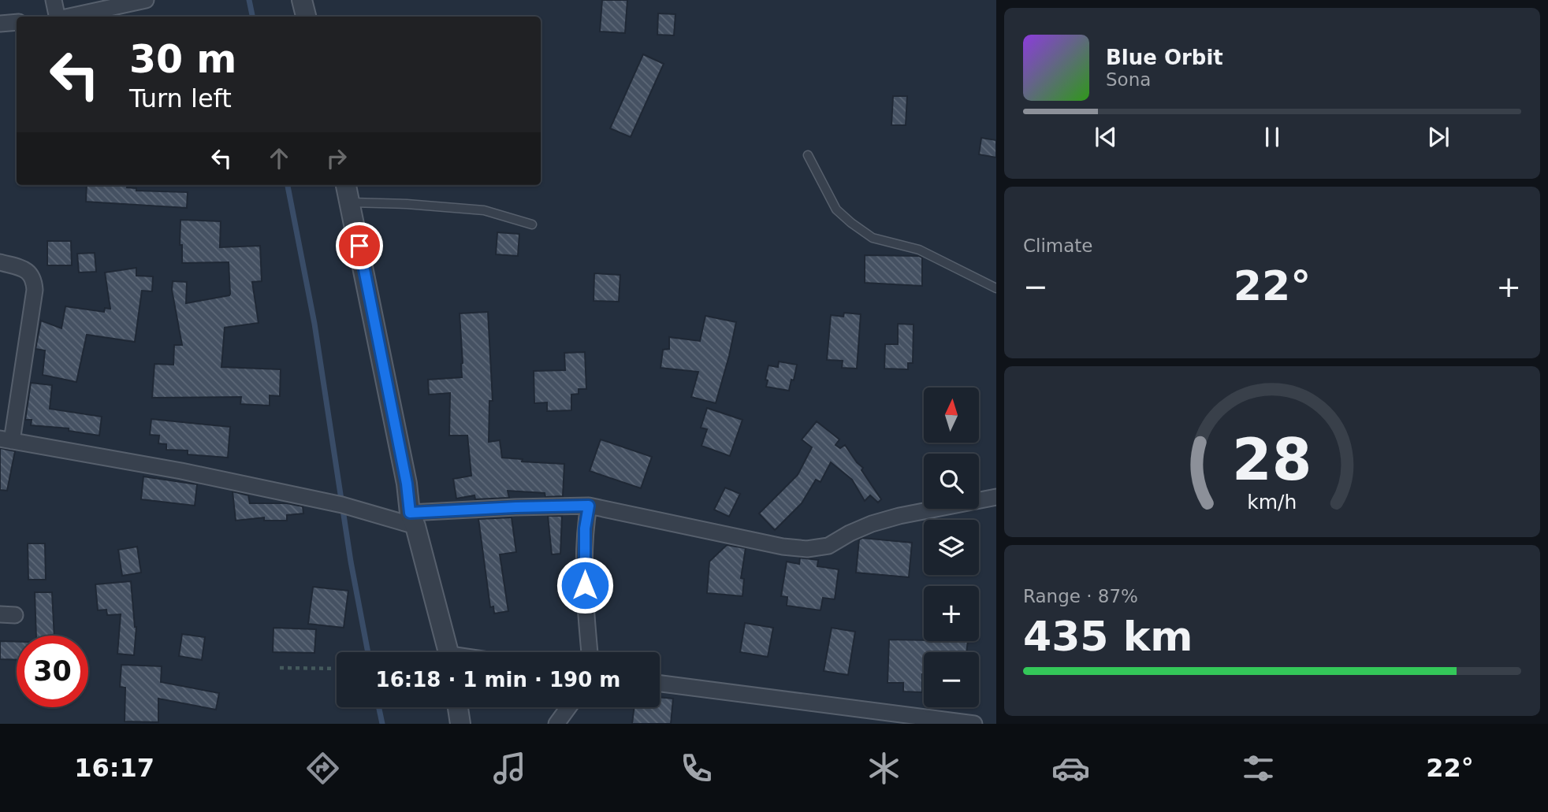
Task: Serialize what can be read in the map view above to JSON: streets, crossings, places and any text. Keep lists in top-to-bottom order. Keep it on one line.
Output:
{"north":"top","page":{"turn":["30 m","Turn left"],"song":["Blue Orbit","Sona"],"tile":["Climate",["Range · 87%","435 km"]],"heat":["−","22°","+"],"map_buttons":["+","−"],"limit":"30","trip":"16:18 · 1 min · 190 m","tabs":["16:17","22°"],"gauge":["28","km/h"]}}
